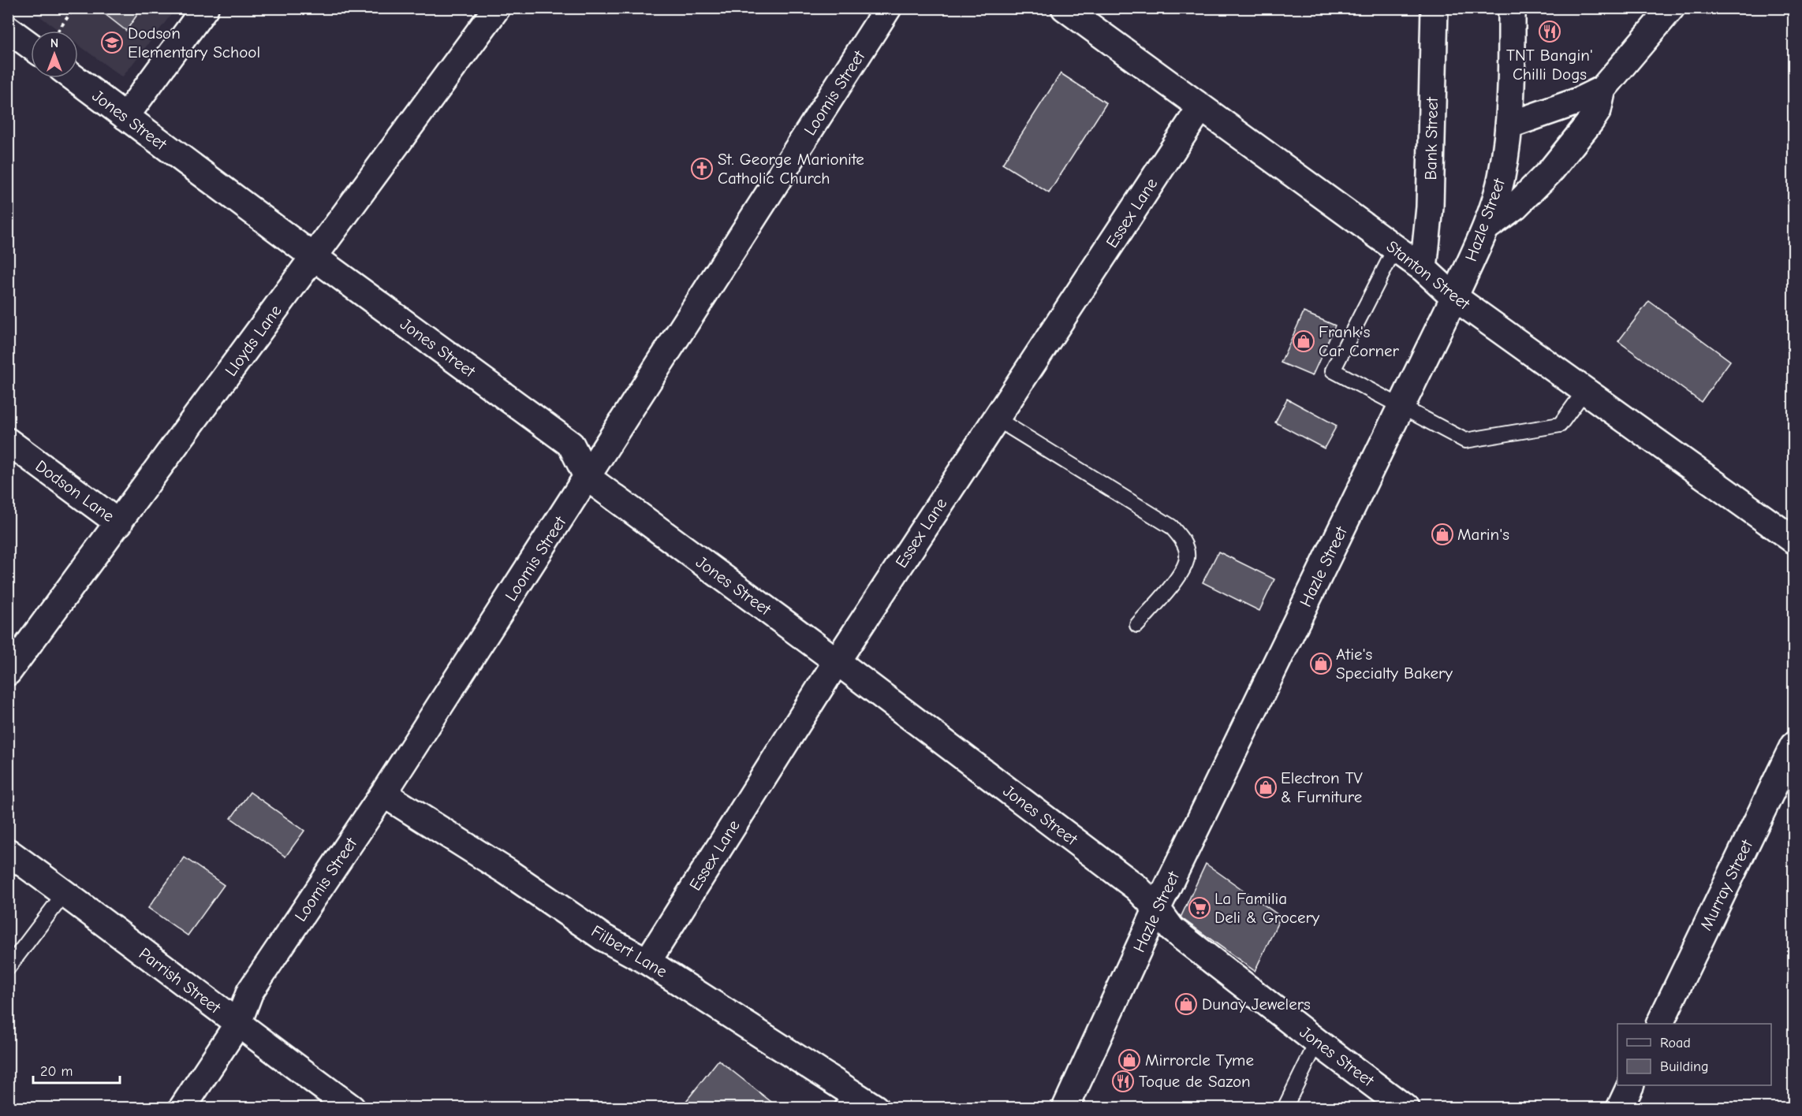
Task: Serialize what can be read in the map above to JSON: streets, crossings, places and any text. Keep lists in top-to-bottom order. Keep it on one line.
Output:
{"streets":{"street":["Loomis Street","Jones Street","Bank Street","Essex Lane","Hazle Street","Stanton Street","Lloyds Lane","Dodson Lane","Murray Street","Filbert Lane","Parrish Street"]},"crossings":[["Loomis Street","Jones Street"],["Loomis Street","Filbert Lane"],["Loomis Street","Parrish Street"],["Jones Street","Essex Lane"],["Jones Street","Hazle Street"],["Jones Street","Lloyds Lane"],["Bank Street","Stanton Street"],["Essex Lane","Stanton Street"],["Essex Lane","Filbert Lane"],["Hazle Street","Stanton Street"],["Lloyds Lane","Dodson Lane"]],"places":{"restaurant":["TNT Bangin' Chilli Dogs","Toque de Sazon"],"school or university":["Dodson Elementary School"],"church":["St. George Marionite Catholic Church"],"shop":["Frank's Car Corner","Marin's","Atie's Specialty Bakery","Electron TV & Furniture","Dunay Jewelers","Mirrorcle Tyme"],"supermarket":["La Familia Deli & Grocery"]},"legend":["Road","Building"],"scale_bar":"20 m","north":"top"}
